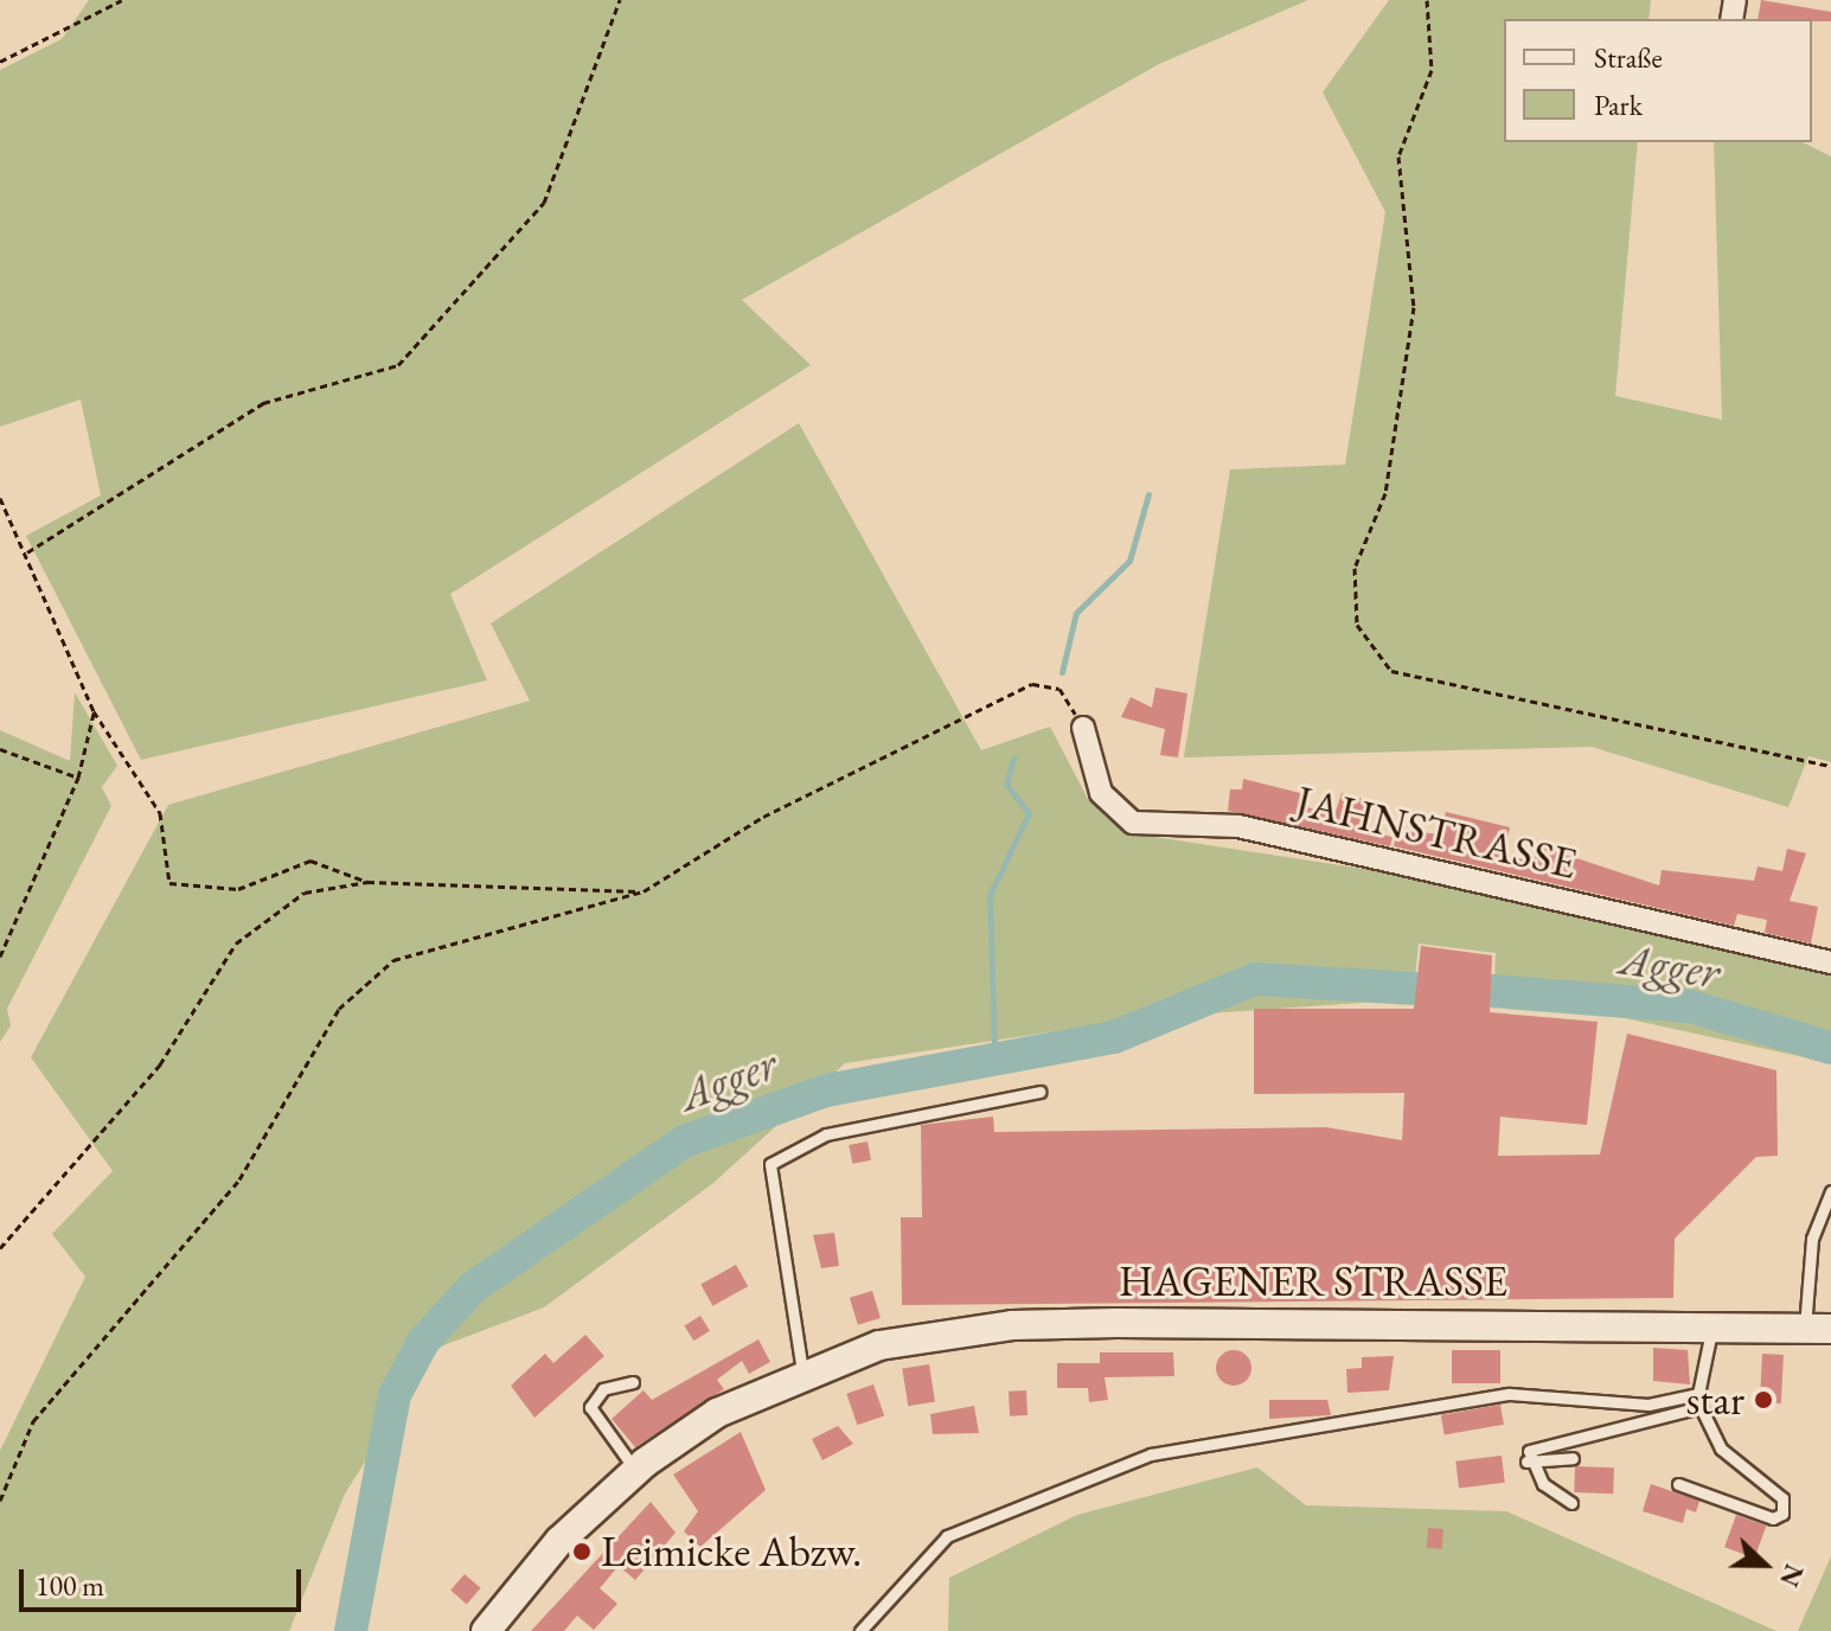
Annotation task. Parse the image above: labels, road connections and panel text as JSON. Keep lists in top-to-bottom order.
{
  "streets": {
    "main road": ["HAGENER STRASSE"],
    "street": ["JAHNSTRASSE"]
  },
  "water": ["Agger"],
  "places": ["star", "Leimicke Abzw."],
  "legend": ["Straße", "Park"],
  "scale_bar": "100 m",
  "north": "right"
}
